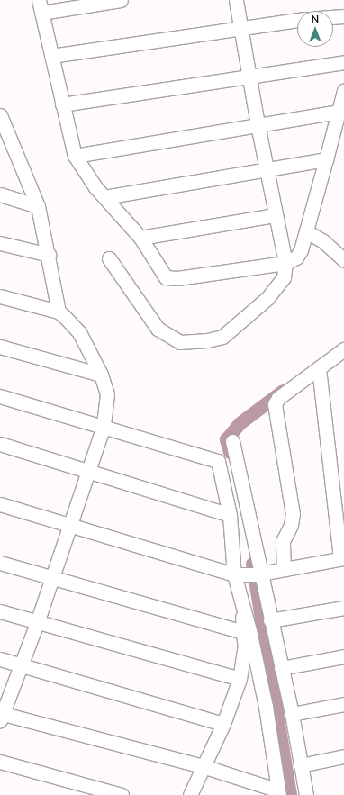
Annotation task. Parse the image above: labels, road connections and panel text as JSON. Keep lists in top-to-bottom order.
{
  "north": "top"
}
